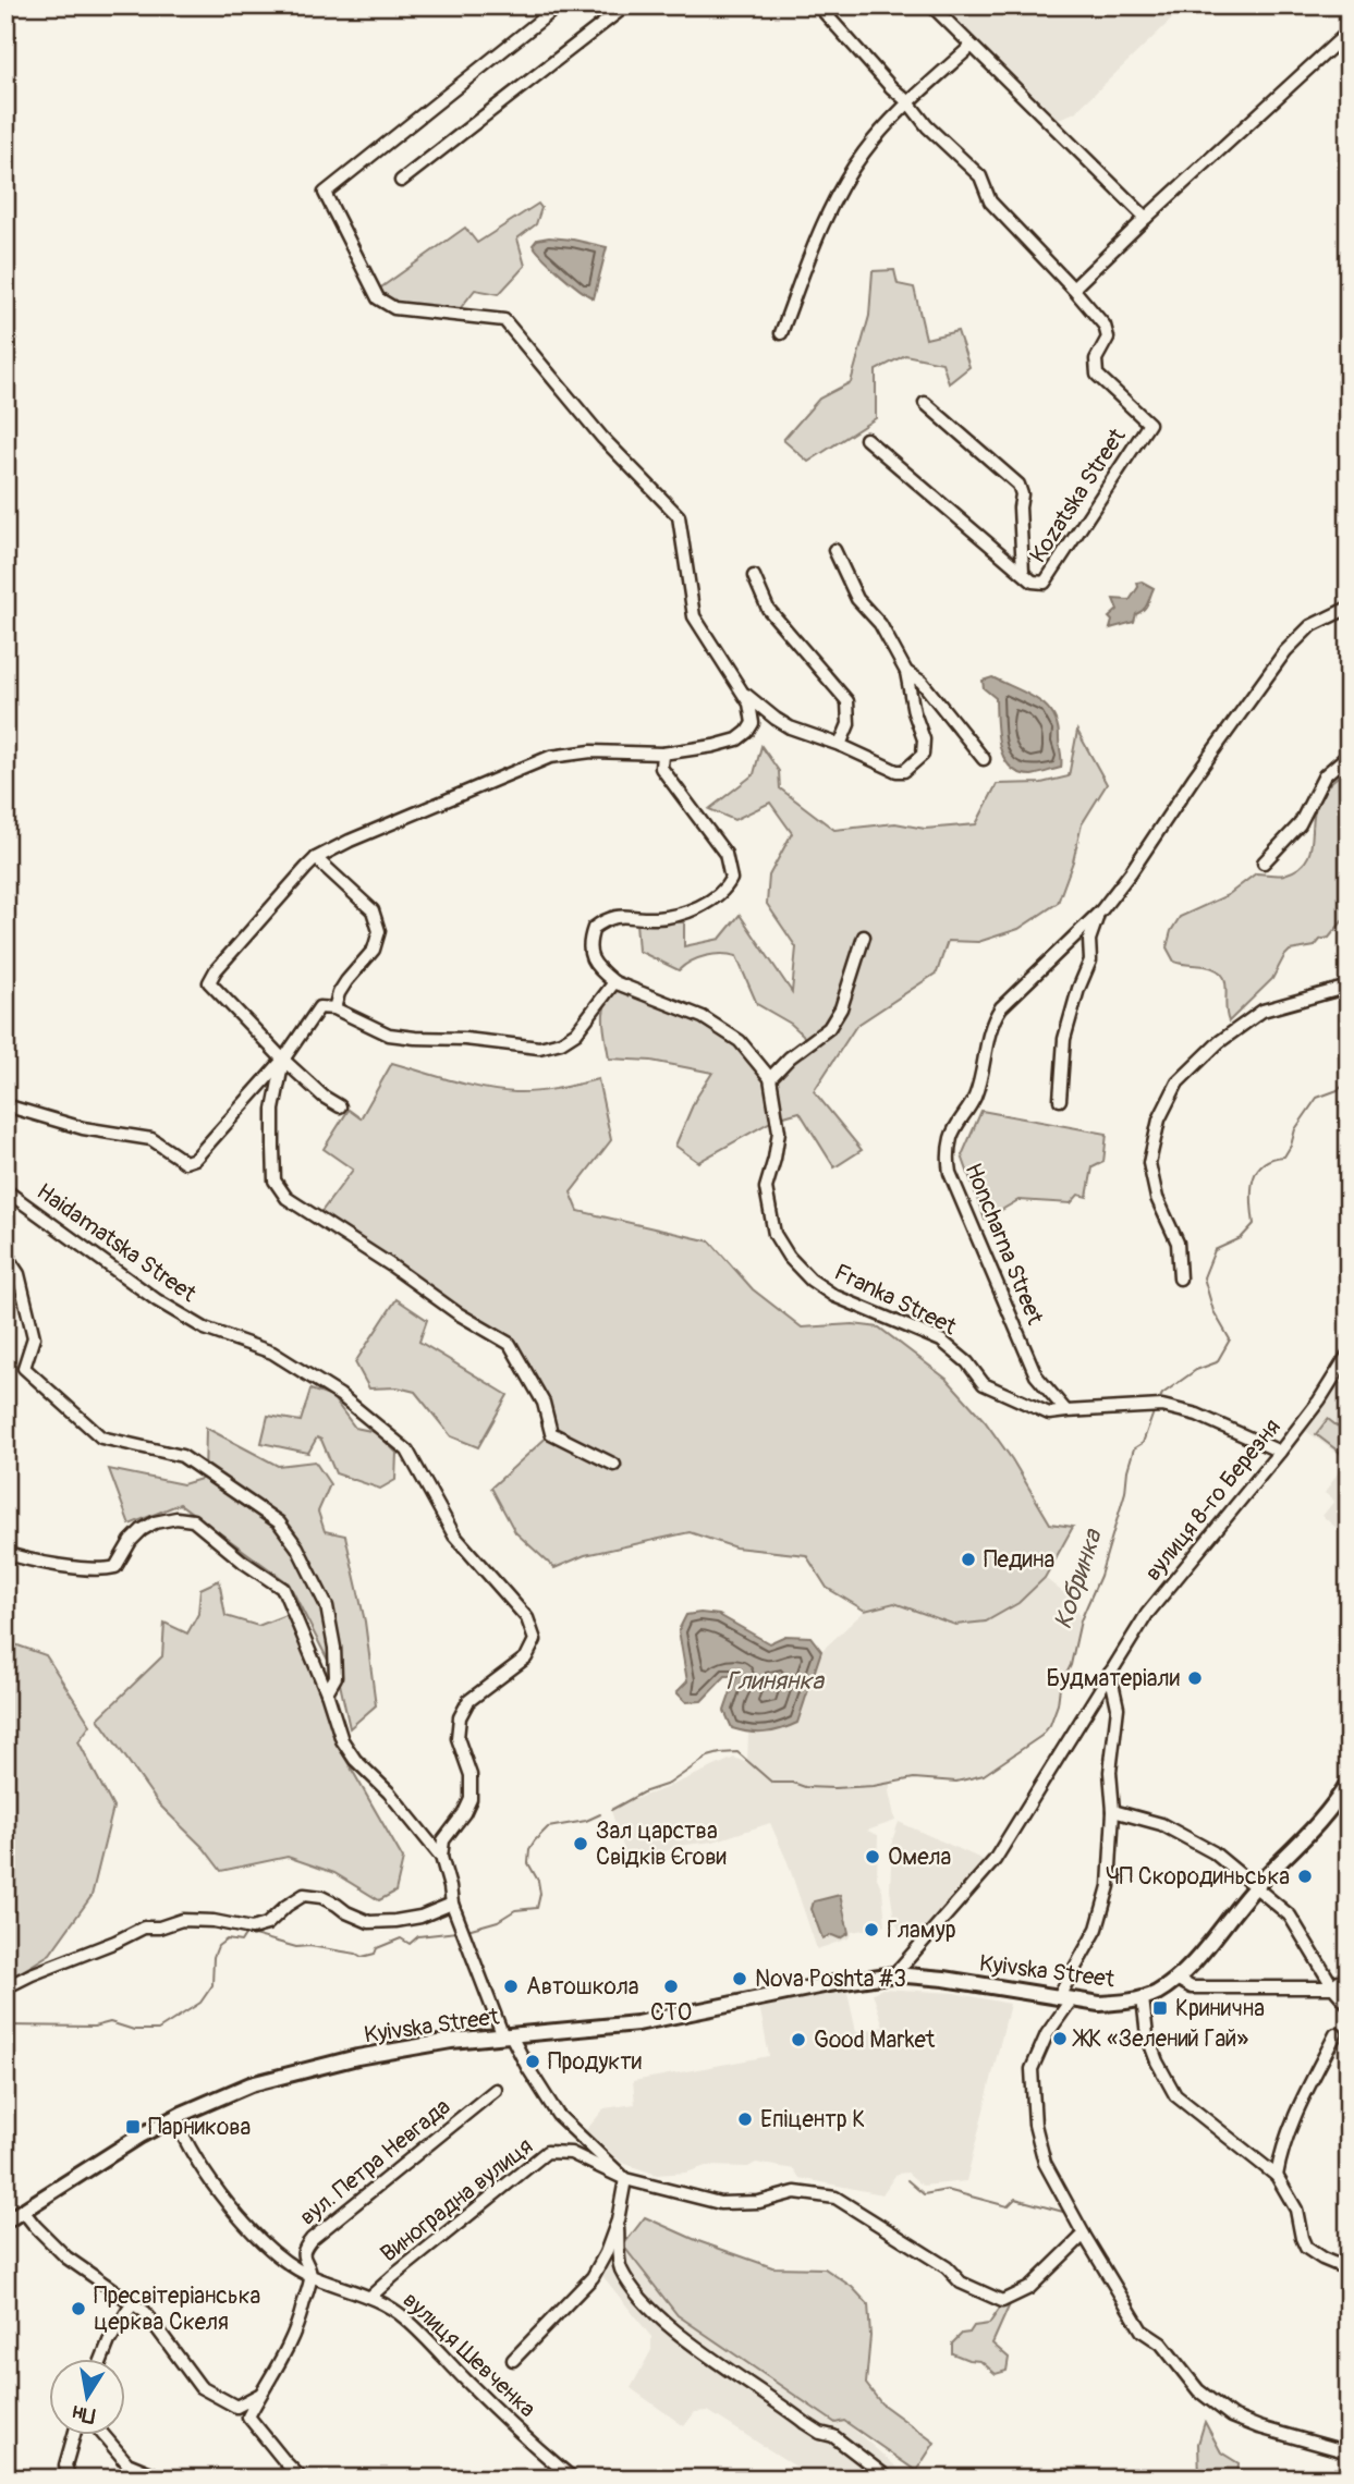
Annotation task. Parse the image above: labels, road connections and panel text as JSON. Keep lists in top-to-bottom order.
{
  "streets": {
    "main road": ["Kyivska Street"],
    "street": [
      "Kozatska Street",
      "Haidamatska Street",
      "Honcharna Street",
      "Franka Street",
      "вулиця 8-го Березня",
      "вул. Петра Невгада",
      "Виноградна вулиця",
      "вулиця Шевченка"
    ]
  },
  "crossings": [
    ["Honcharna Street", "Franka Street"],
    ["вулиця 8-го Березня", "Kyivska Street"],
    ["Kyivska Street", "вулиця Шевченка"],
    ["вул. Петра Невгада", "вулиця Шевченка"],
    ["Виноградна вулиця", "вулиця Шевченка"]
  ],
  "water": ["Кобринка", "Глинянка"],
  "places": {
    "other": [
      "Педина",
      "Будматеріали",
      "Зал царства Свідків Єгови",
      "Омела",
      "ЧП Скородиньська",
      "Гламур",
      "Nova Poshta #3",
      "Автошкола",
      "СТО",
      "ЖК «Зелений Гай»",
      "Good Market",
      "Продукти",
      "Епіцентр К",
      "Пресвітеріанська церква Скеля"
    ],
    "transit": ["Кринична", "Парникова"]
  },
  "north": "bottom"
}
